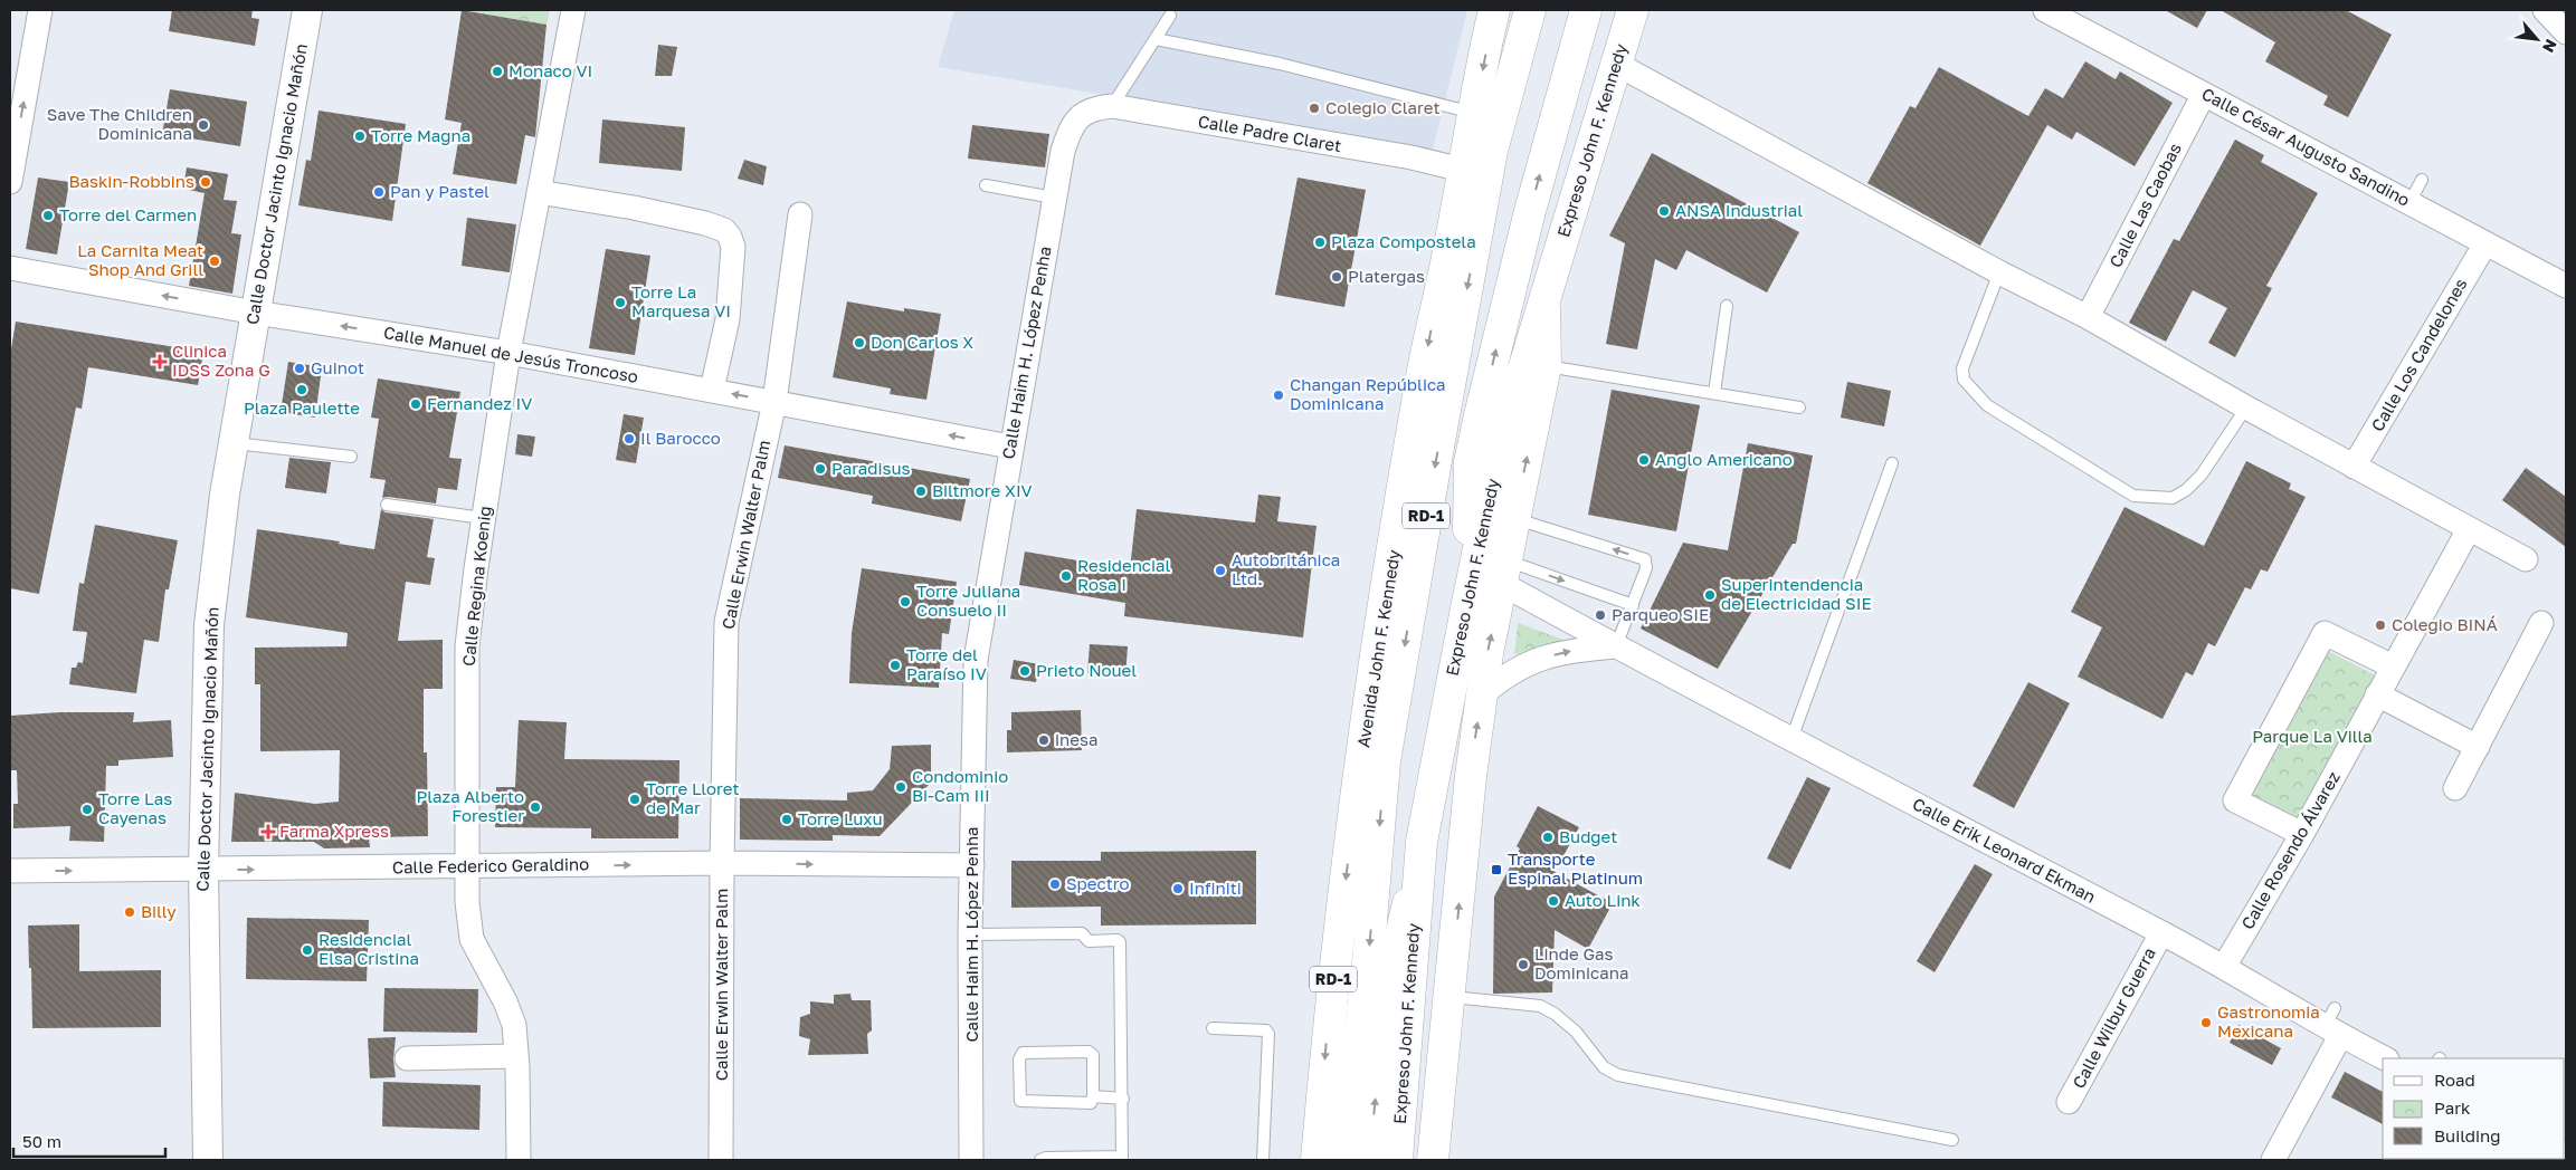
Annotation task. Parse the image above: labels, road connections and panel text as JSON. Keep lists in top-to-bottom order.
{
  "streets": {
    "main road": ["Expreso John F. Kennedy", "RD-1", "Avenida John F. Kennedy"],
    "street": [
      "Calle Padre Claret",
      "Calle César Augusto Sandino",
      "Calle Doctor Jacinto Ignacio Mañón",
      "Calle Las Caobas",
      "Calle Haim H. López Penha",
      "Calle Manuel de Jesús Troncoso",
      "Calle Los Candelones",
      "Calle Erwin Walter Palm",
      "Calle Regina Koenig",
      "Calle Erik Leonard Ekman",
      "Calle Rosendo Álvarez",
      "Calle Federico Geraldino",
      "Calle Wilbur Guerra"
    ]
  },
  "crossings": [
    ["Calle Padre Claret", "Calle Haim H. López Penha"],
    ["Calle Padre Claret", "Avenida John F. Kennedy"],
    ["Calle César Augusto Sandino", "Calle Las Caobas"],
    ["Calle César Augusto Sandino", "Calle Los Candelones"],
    ["Calle Doctor Jacinto Ignacio Mañón", "Calle Manuel de Jesús Troncoso"],
    ["Calle Doctor Jacinto Ignacio Mañón", "Calle Federico Geraldino"],
    ["Calle Haim H. López Penha", "Calle Manuel de Jesús Troncoso"],
    ["Calle Haim H. López Penha", "Calle Federico Geraldino"],
    ["Calle Manuel de Jesús Troncoso", "Calle Erwin Walter Palm"],
    ["Calle Manuel de Jesús Troncoso", "Calle Regina Koenig"],
    ["Calle Erwin Walter Palm", "Calle Federico Geraldino"],
    ["Calle Regina Koenig", "Calle Federico Geraldino"],
    ["Calle Erik Leonard Ekman", "Calle Rosendo Álvarez"],
    ["Calle Erik Leonard Ekman", "Calle Wilbur Guerra"]
  ],
  "one_way": ["Calle Manuel de Jesús Troncoso", "Calle Federico Geraldino"],
  "parks": ["Parque La Villa"],
  "places": {
    "other": [
      "Monaco VI",
      "Colegio Claret",
      "Save The Children Dominicana",
      "Torre Magna",
      "Baskin-Robbins",
      "Pan y Pastel",
      "ANSA Industrial",
      "Torre del Carmen",
      "Plaza Compostela",
      "La Carnita Meat Shop And Grill",
      "Platergas",
      "Torre La Marquesa VI",
      "Don Carlos X",
      "Guinot",
      "Plaza Paulette",
      "Changan República Dominicana",
      "Fernandez IV",
      "Il Barocco",
      "Anglo Americano",
      "Paradisus",
      "Biltmore XIV",
      "Autobritánica Ltd.",
      "Residencial Rosa I",
      "Superintendencia de Electricidad SIE",
      "Torre Juliana Consuelo II",
      "Parqueo SIE",
      "Colegio BINÁ",
      "Torre del Paraíso IV",
      "Prieto Nouel",
      "inesa",
      "Condominio Bi-Cam III",
      "Torre Lloret de Mar",
      "Plaza Alberto Forestier",
      "Torre Las Cayenas",
      "Torre Luxu",
      "Budget",
      "Spectro",
      "Infiniti",
      "Auto Link",
      "Billy",
      "Residencial Elsa Cristina",
      "Linde Gas Dominicana",
      "Gastronomia Mexicana"
    ],
    "health": ["Clinica IDSS Zona G", "Farma Xpress"],
    "transit": ["Transporte Espinal Platinum"]
  },
  "legend": ["Road", "Park", "Building"],
  "scale_bar": "50 m",
  "north": "bottom right"
}
